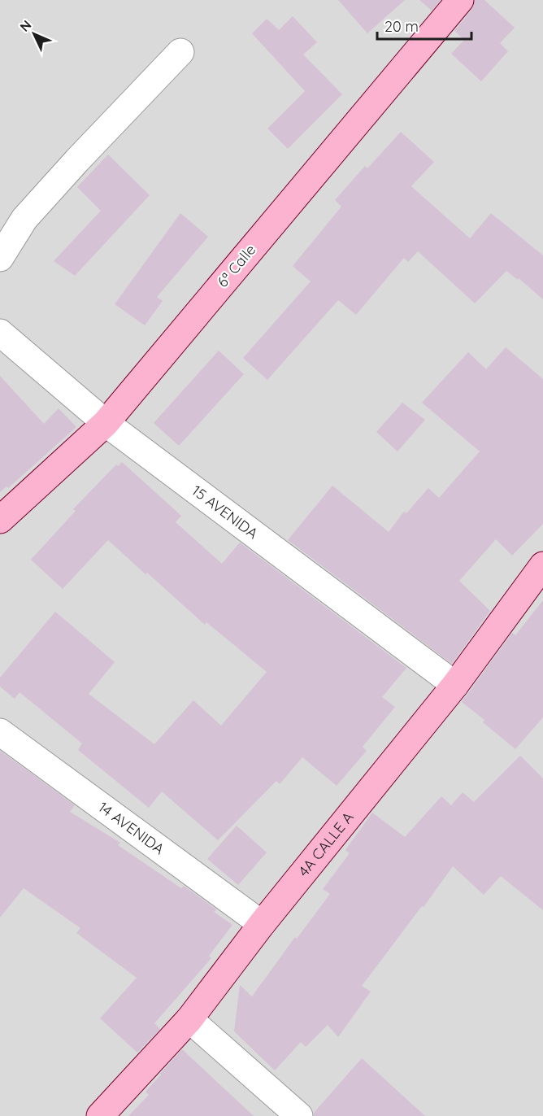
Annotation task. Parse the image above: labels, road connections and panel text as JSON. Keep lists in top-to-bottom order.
{
  "streets": {
    "main road": ["6ª Calle", "4A CALLE A"],
    "street": ["15 AVENIDA", "14 AVENIDA"]
  },
  "crossings": [
    ["6ª Calle", "15 AVENIDA"],
    ["15 AVENIDA", "4A CALLE A"],
    ["14 AVENIDA", "4A CALLE A"]
  ],
  "scale_bar": "20 m",
  "north": "top left"
}
